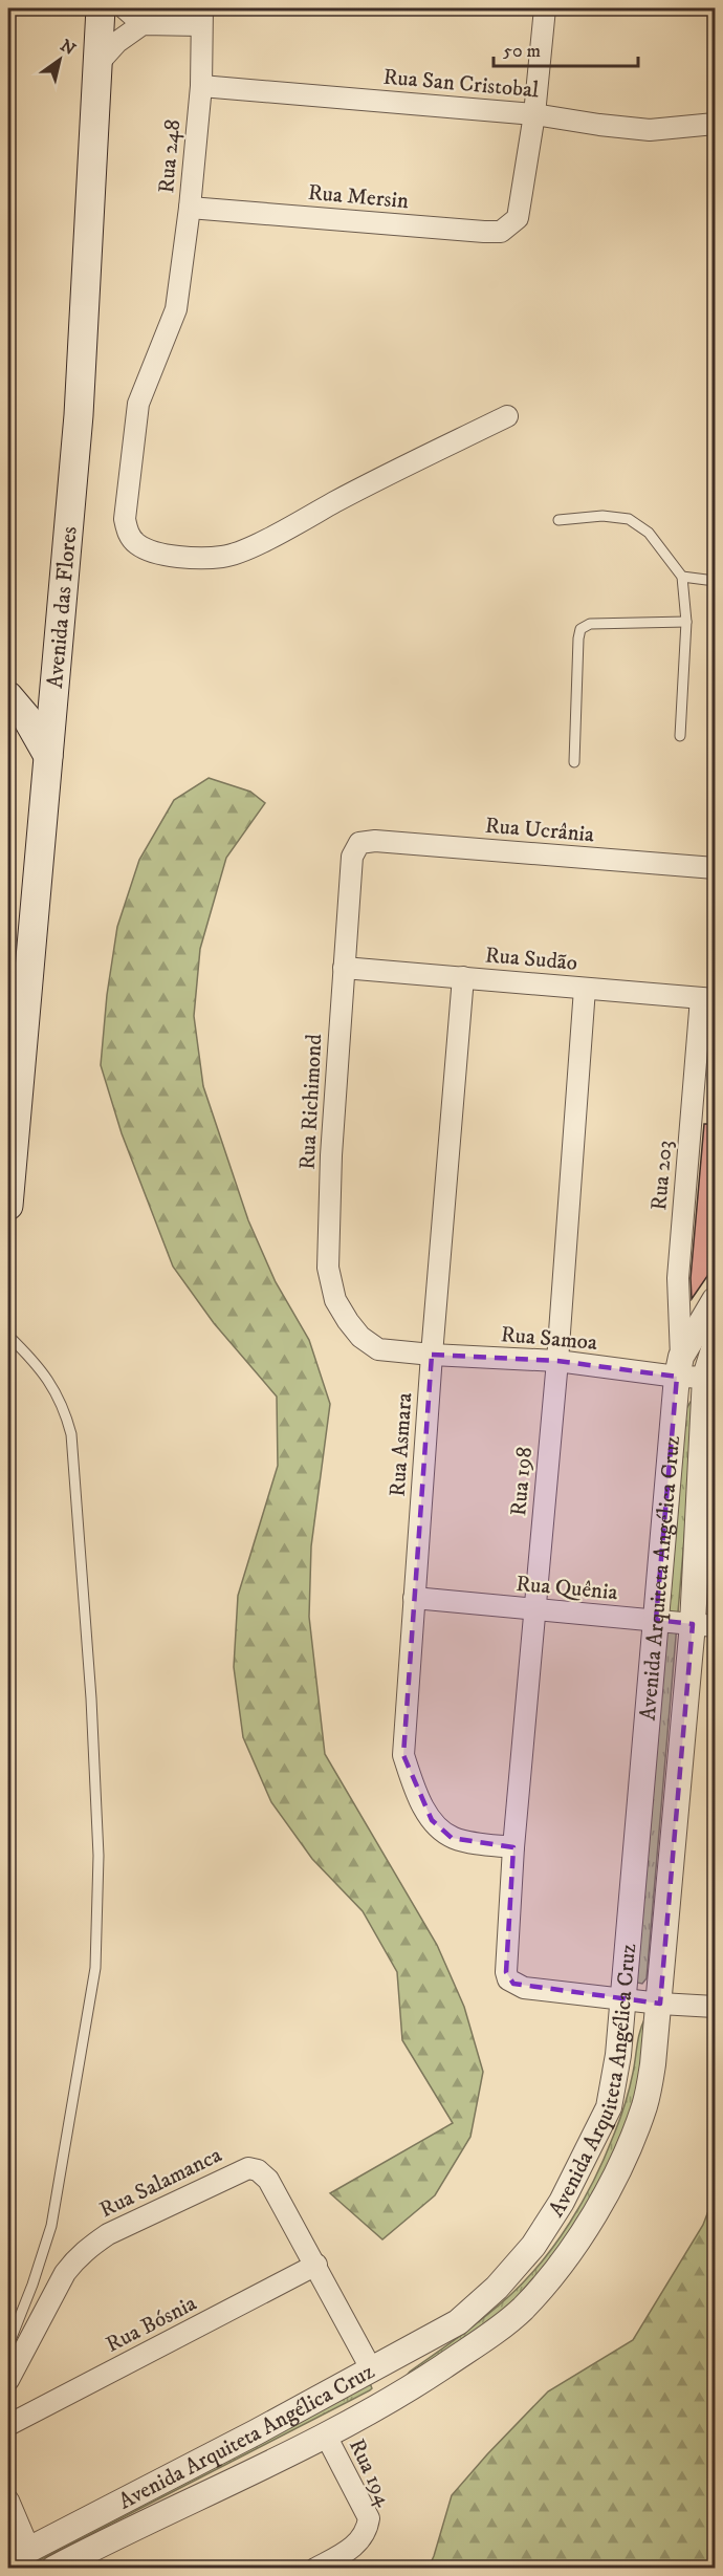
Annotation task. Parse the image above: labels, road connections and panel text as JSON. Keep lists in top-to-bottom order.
{
  "streets": {
    "main road": ["Avenida das Flores"],
    "street": [
      "Rua San Cristobal",
      "Rua 248",
      "Rua Mersin",
      "Rua Ucrânia",
      "Rua Sudão",
      "Rua Richimond",
      "Rua 203",
      "Rua Samoa",
      "Rua Asmara",
      "Rua 198",
      "Avenida Arquiteta Angélica Cruz",
      "Rua Quênia",
      "Rua Salamanca",
      "Rua Bósnia",
      "Rua 194"
    ]
  },
  "crossings": [
    ["Rua San Cristobal", "Rua 248"],
    ["Rua San Cristobal", "Rua Mersin"],
    ["Rua 248", "Rua Mersin"],
    ["Rua Ucrânia", "Rua Richimond"],
    ["Rua Sudão", "Rua Richimond"],
    ["Rua Sudão", "Rua 203"],
    ["Rua Sudão", "Rua Asmara"],
    ["Rua Sudão", "Rua 198"],
    ["Rua Richimond", "Rua Samoa"],
    ["Rua 203", "Rua Samoa"],
    ["Rua 203", "Avenida Arquiteta Angélica Cruz"],
    ["Rua Samoa", "Rua Asmara"],
    ["Rua Samoa", "Rua 198"],
    ["Rua Samoa", "Avenida Arquiteta Angélica Cruz"],
    ["Rua Asmara", "Rua 198"],
    ["Rua Asmara", "Rua Quênia"],
    ["Rua 198", "Avenida Arquiteta Angélica Cruz"],
    ["Rua 198", "Rua Quênia"],
    ["Avenida Arquiteta Angélica Cruz", "Rua Quênia"],
    ["Avenida Arquiteta Angélica Cruz", "Rua Salamanca"],
    ["Avenida Arquiteta Angélica Cruz", "Rua 194"],
    ["Rua Salamanca", "Rua Bósnia"]
  ],
  "scale_bar": "50 m",
  "north": "top right"
}
